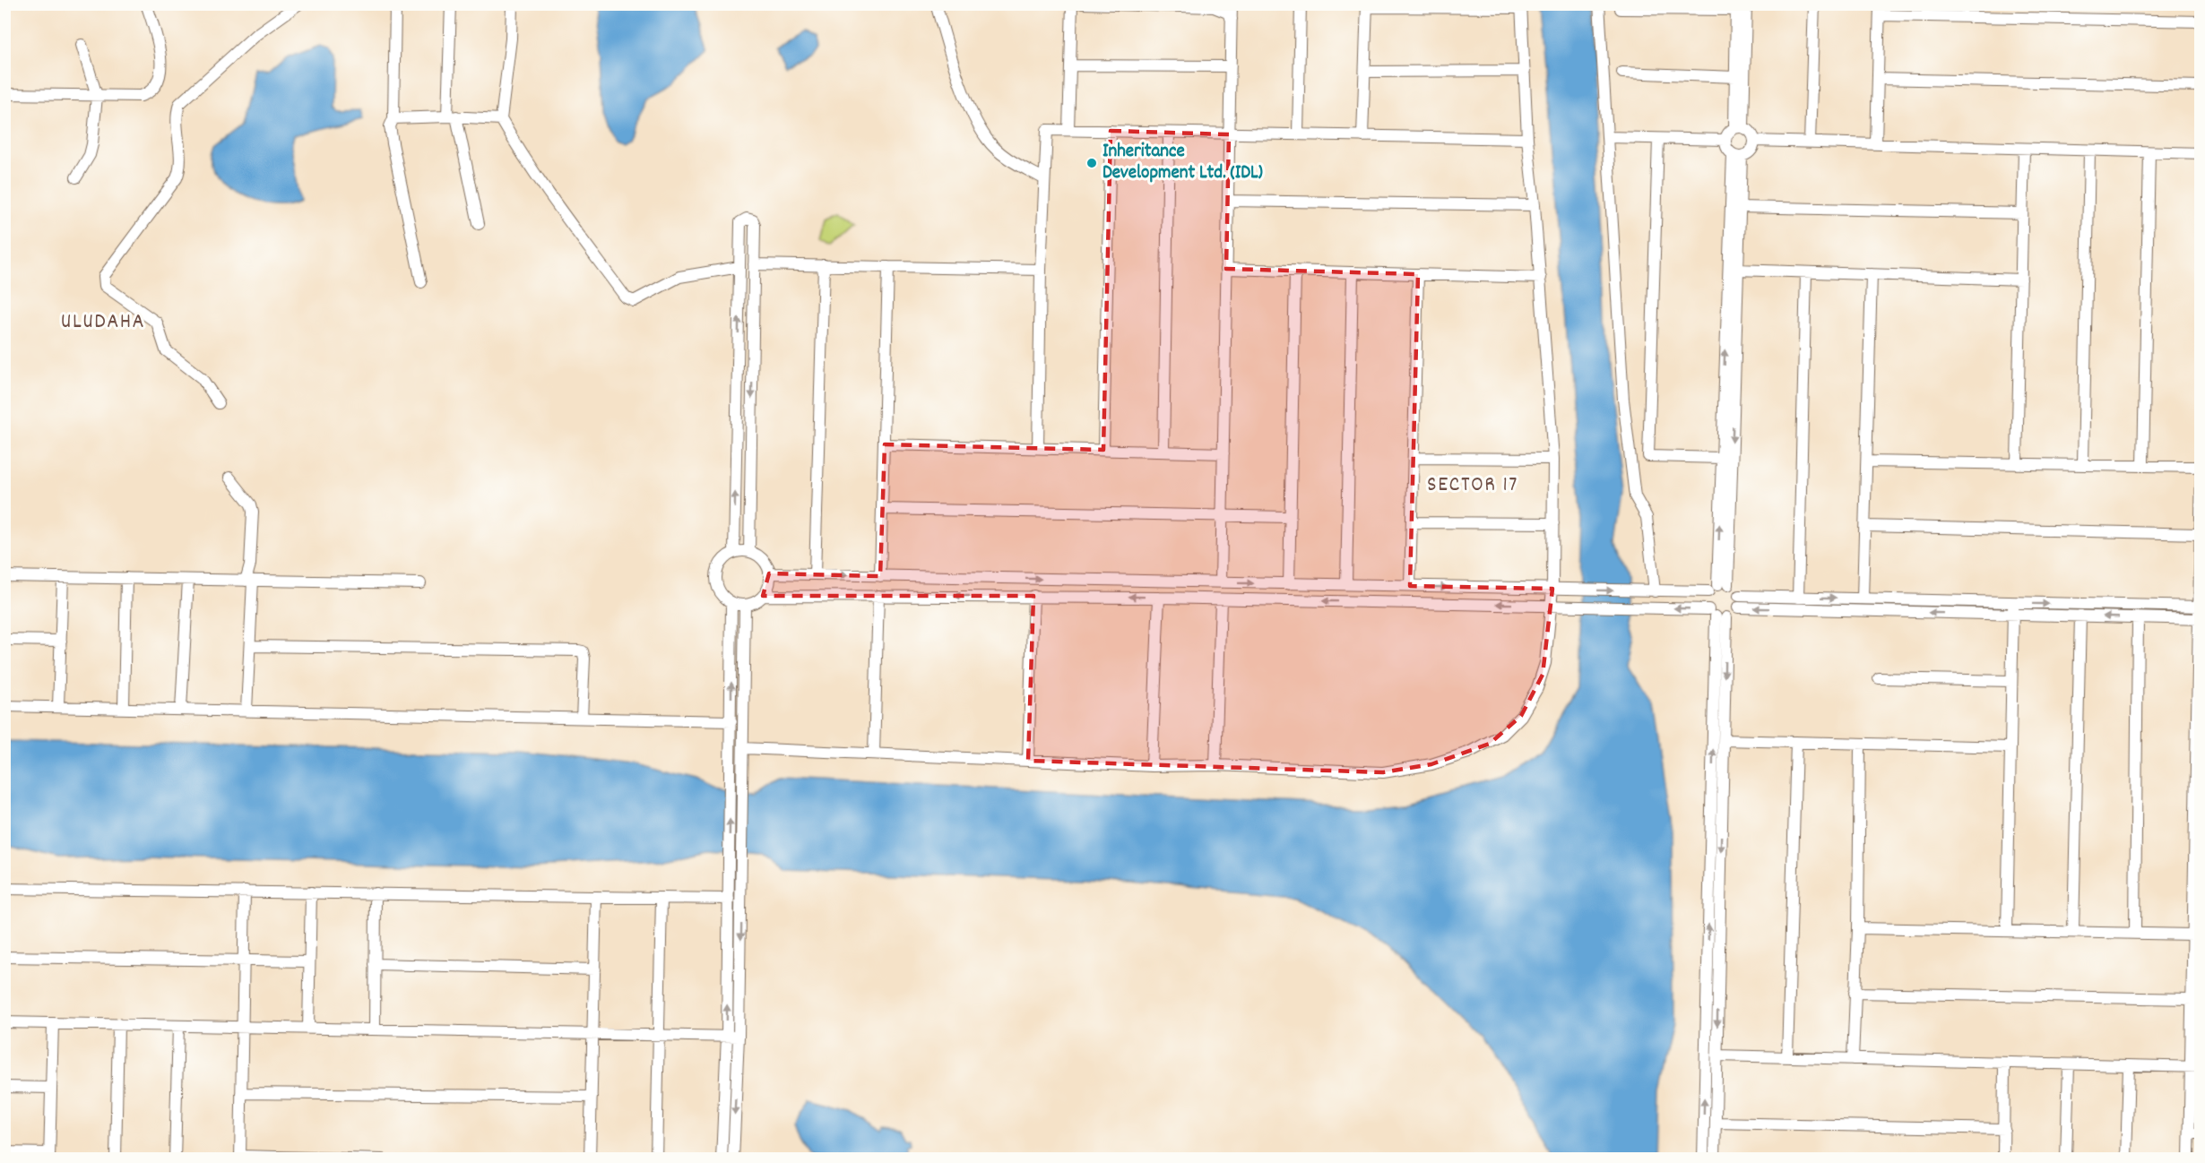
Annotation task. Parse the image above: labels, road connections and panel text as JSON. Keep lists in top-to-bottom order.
{
  "districts": ["ULUDAHA", "SECTOR 17"],
  "places": ["Inheritance Development Ltd. (IDL)"]
}
